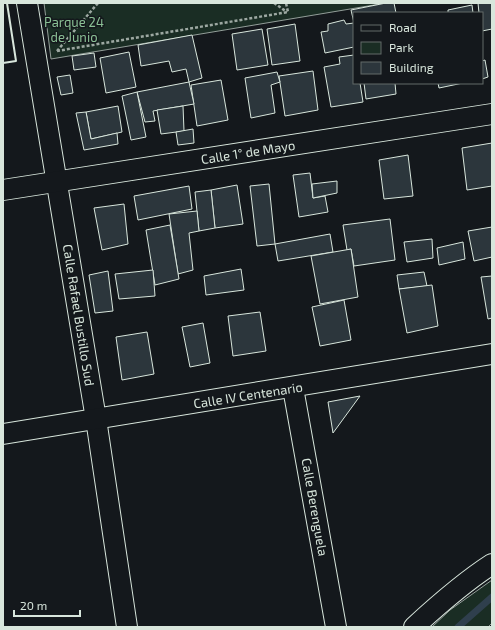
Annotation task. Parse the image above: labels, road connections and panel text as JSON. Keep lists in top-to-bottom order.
{
  "streets": {
    "street": [
      "Calle 1° de Mayo",
      "Calle Rafael Bustillo Sud",
      "Calle IV Centenario",
      "Calle Berenguela"
    ]
  },
  "crossings": [
    ["Calle 1° de Mayo", "Calle Rafael Bustillo Sud"],
    ["Calle Rafael Bustillo Sud", "Calle IV Centenario"],
    ["Calle IV Centenario", "Calle Berenguela"]
  ],
  "parks": ["Parque 24 de Junio"],
  "legend": ["Road", "Park", "Building"],
  "scale_bar": "20 m"
}
